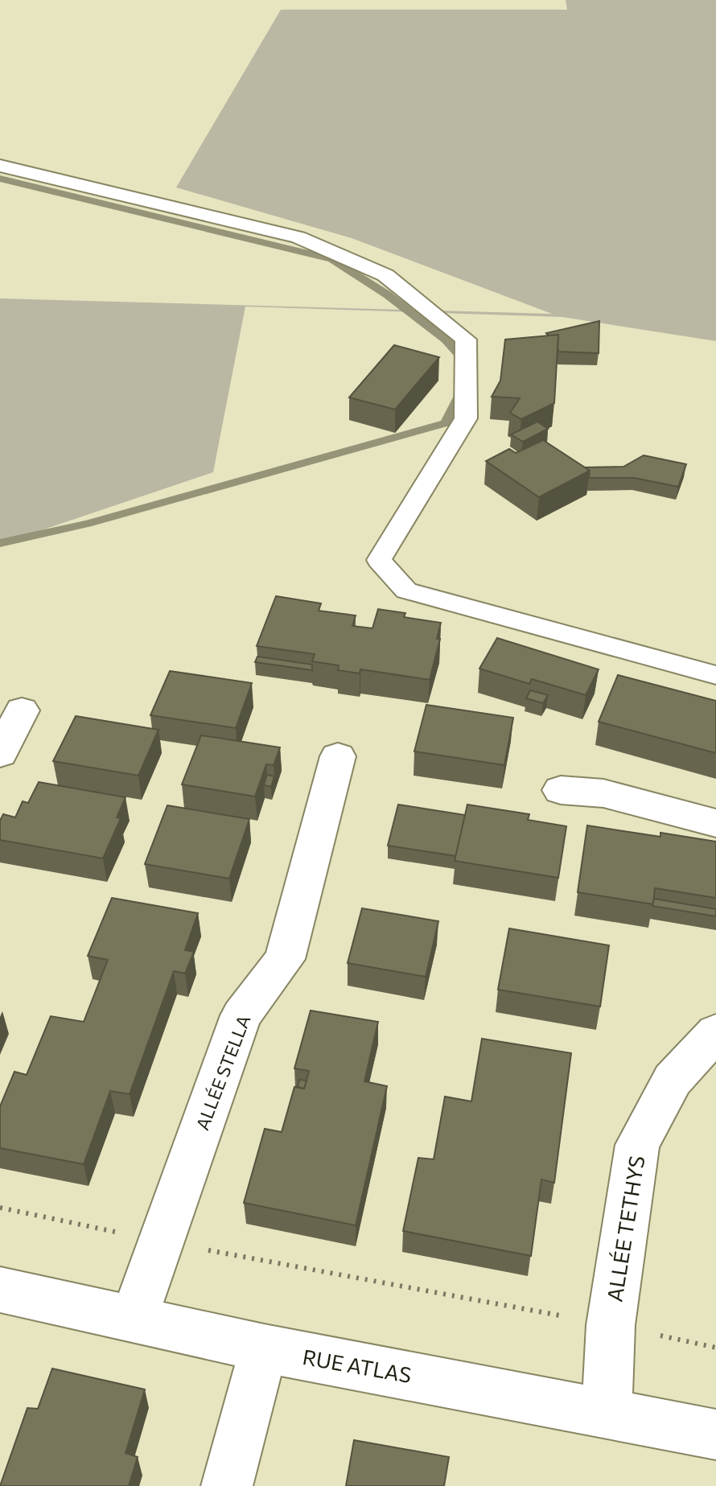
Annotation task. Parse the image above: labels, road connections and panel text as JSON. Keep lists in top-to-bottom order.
{
  "streets": {
    "street": ["ALLÉE STELLA", "ALLÉE TETHYS", "RUE ATLAS"]
  },
  "crossings": [
    ["ALLÉE STELLA", "RUE ATLAS"],
    ["ALLÉE TETHYS", "RUE ATLAS"]
  ]
}
